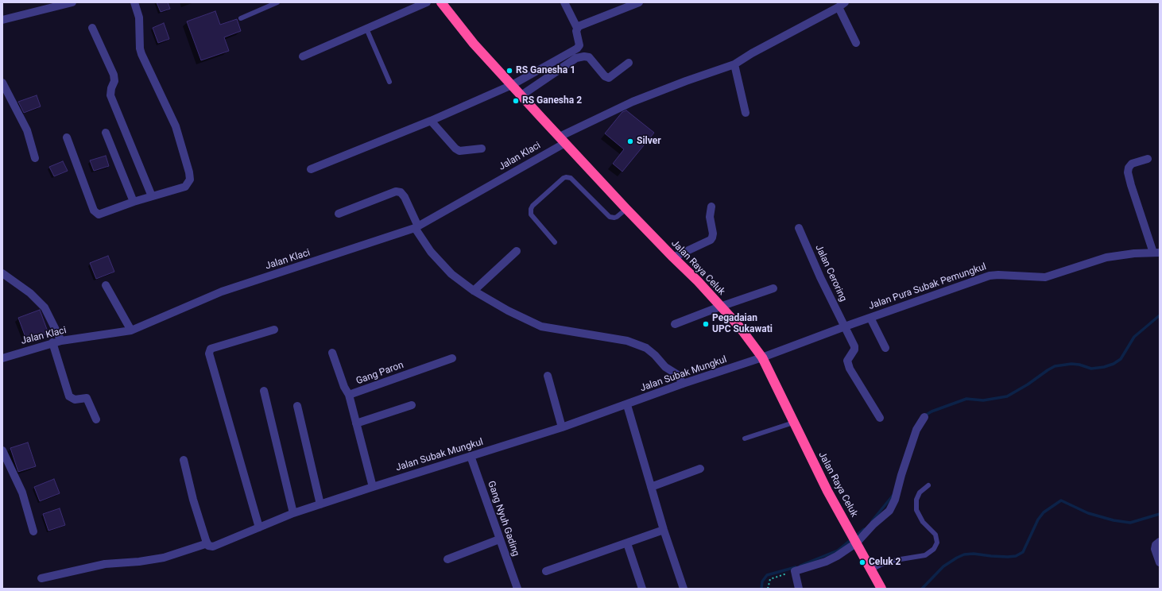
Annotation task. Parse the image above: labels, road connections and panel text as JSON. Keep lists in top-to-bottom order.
{
  "streets": {
    "highway": ["Jalan Raya Celuk"],
    "street": [
      "Jalan Klaci",
      "Jalan Ceroring",
      "Jalan Pura Subak Pemungkul",
      "Gang Paron",
      "Jalan Subak Mungkul",
      "Gang Nyuh Gading"
    ]
  },
  "crossings": [
    ["Jalan Klaci", "Jalan Raya Celuk"],
    ["Jalan Raya Celuk", "Jalan Pura Subak Pemungkul"],
    ["Jalan Raya Celuk", "Jalan Subak Mungkul"],
    ["Jalan Ceroring", "Jalan Pura Subak Pemungkul"],
    ["Jalan Pura Subak Pemungkul", "Jalan Subak Mungkul"],
    ["Gang Paron", "Jalan Subak Mungkul"],
    ["Jalan Subak Mungkul", "Gang Nyuh Gading"]
  ],
  "places": [
    "RS Ganesha 1",
    "RS Ganesha 2",
    "Silver",
    "Pegadaian UPC Sukawati",
    "Celuk 2"
  ]
}
